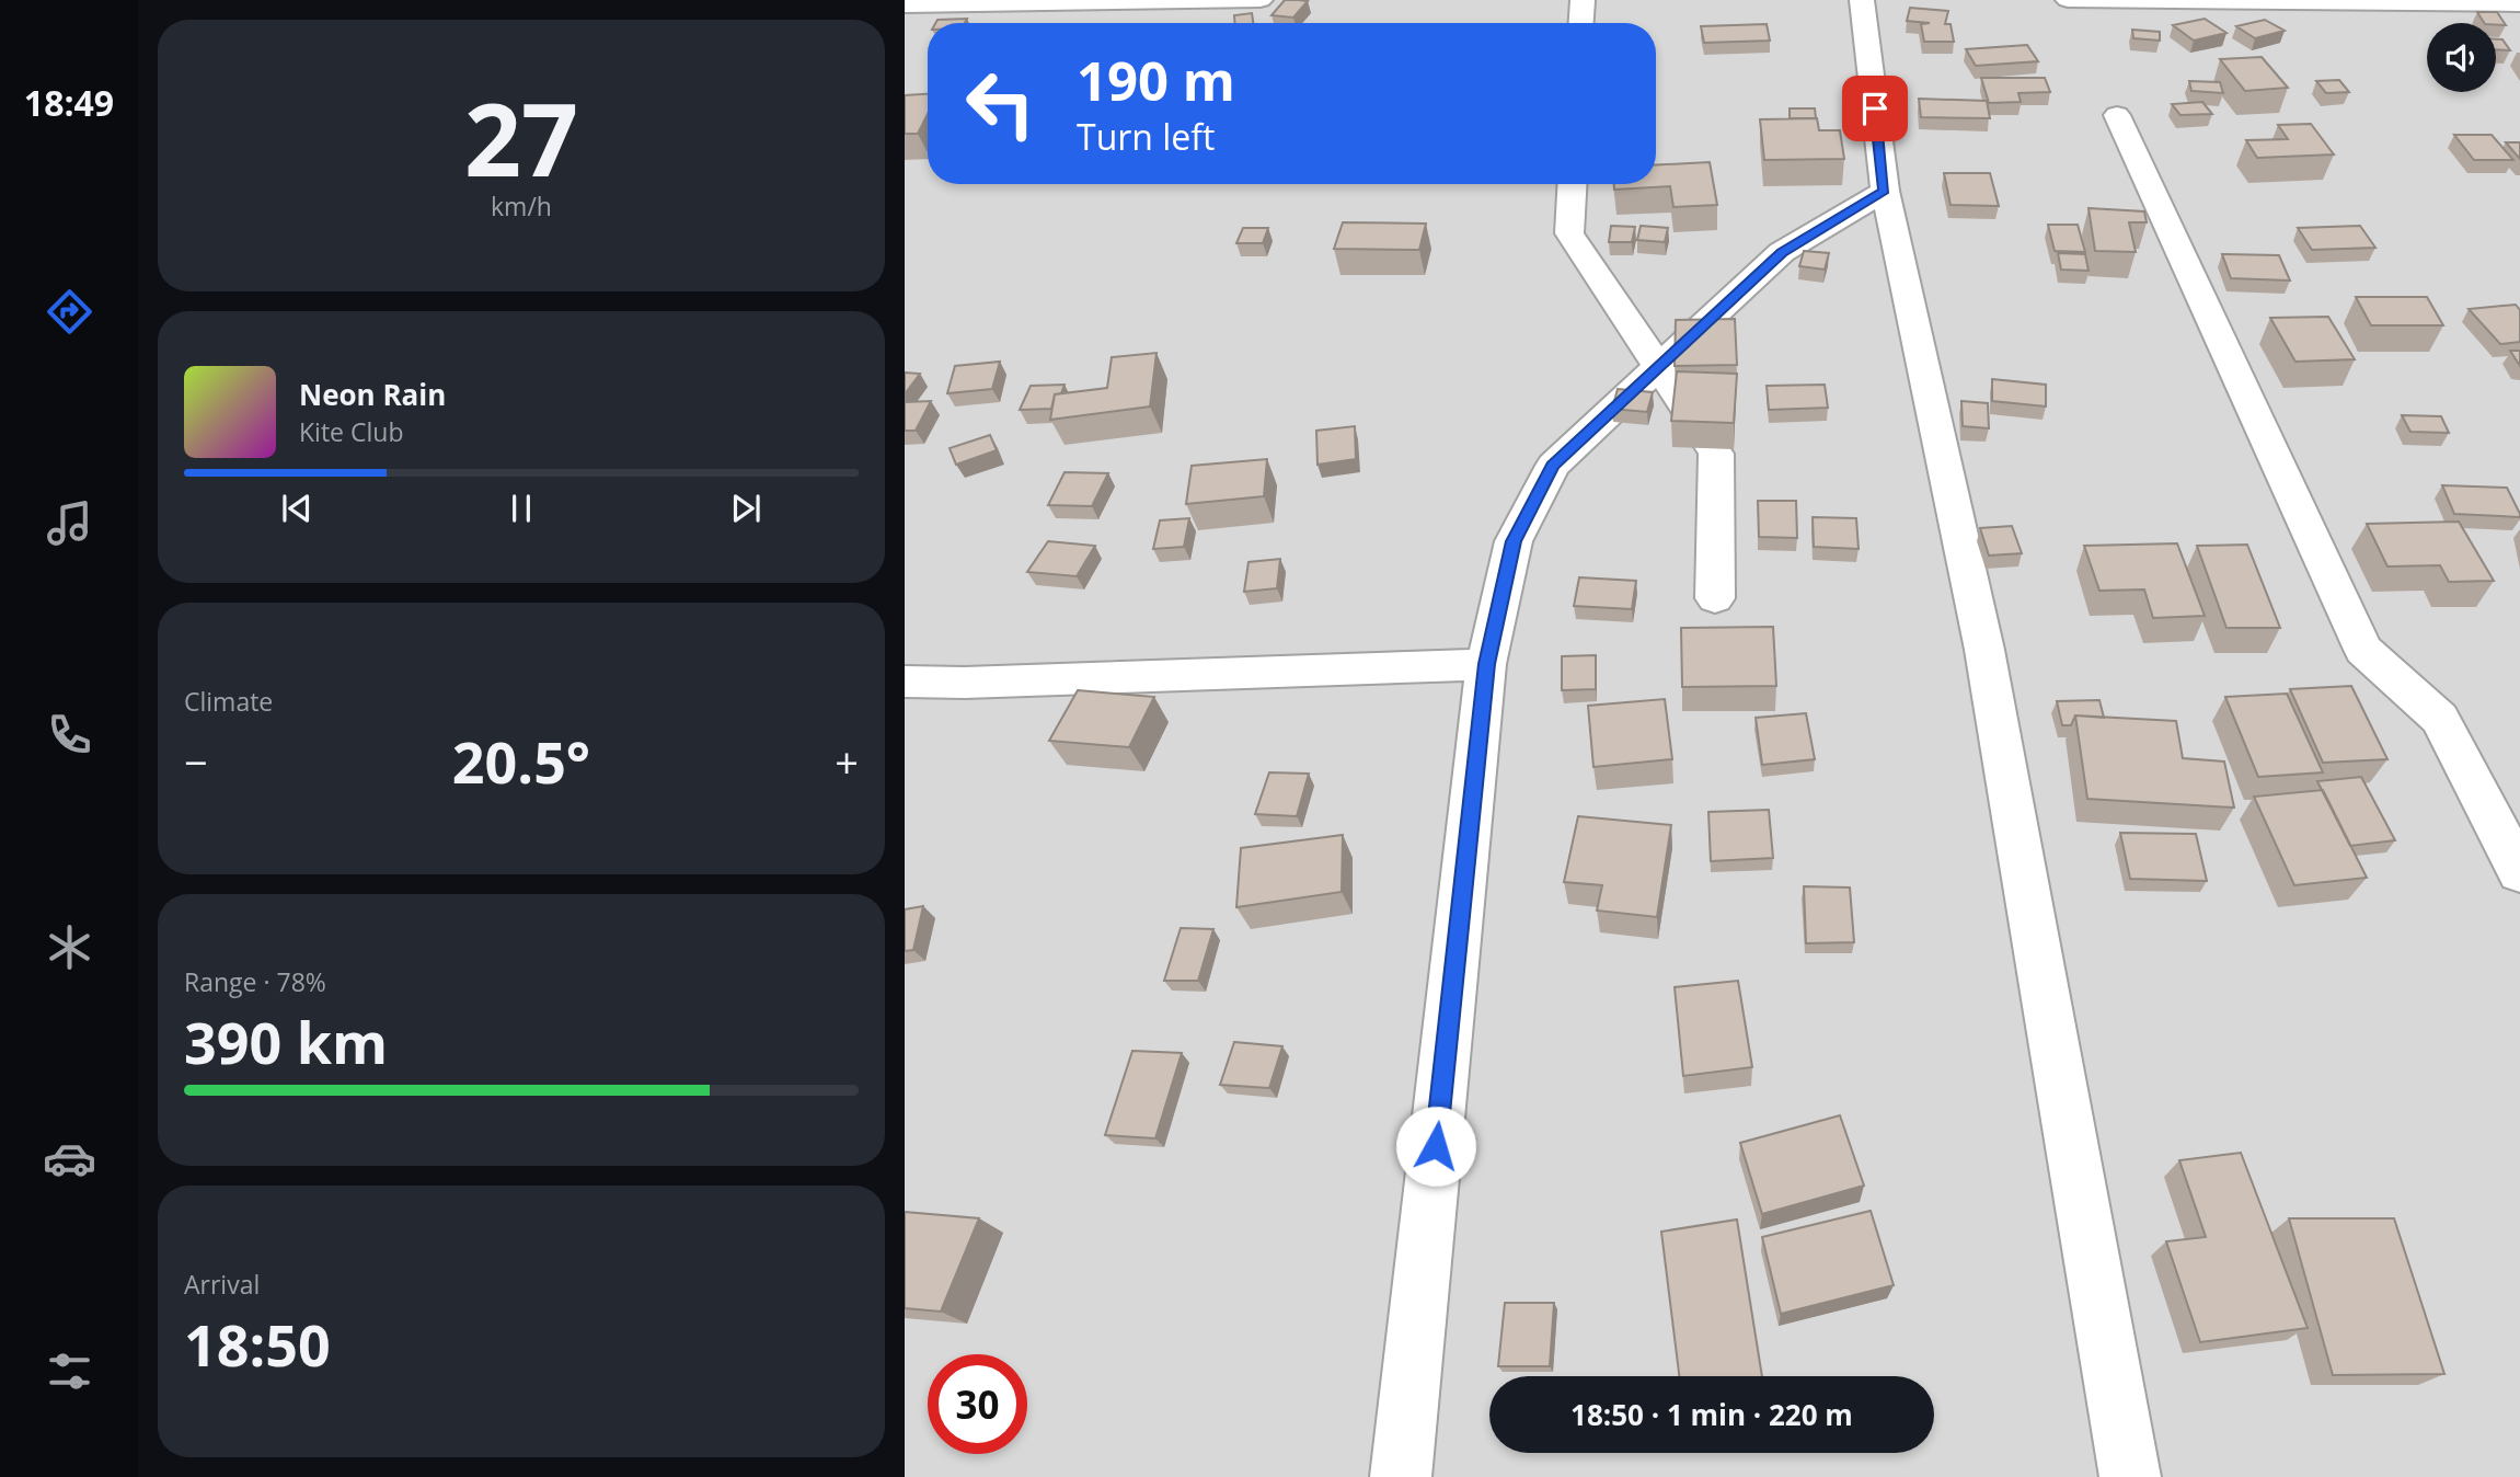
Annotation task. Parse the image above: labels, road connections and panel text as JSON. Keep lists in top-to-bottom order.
{
  "page": {
    "tabs": "18:49",
    "tile": [
      ["27", "km/h"],
      "Climate",
      ["Range · 78%", "390 km"],
      ["Arrival", "18:50"]
    ],
    "turn": ["190 m", "Turn left"],
    "song": ["Neon Rain", "Kite Club"],
    "heat": ["−", "20.5°", "+"],
    "limit": "30",
    "trip": "18:50 · 1 min · 220 m"
  }
}
